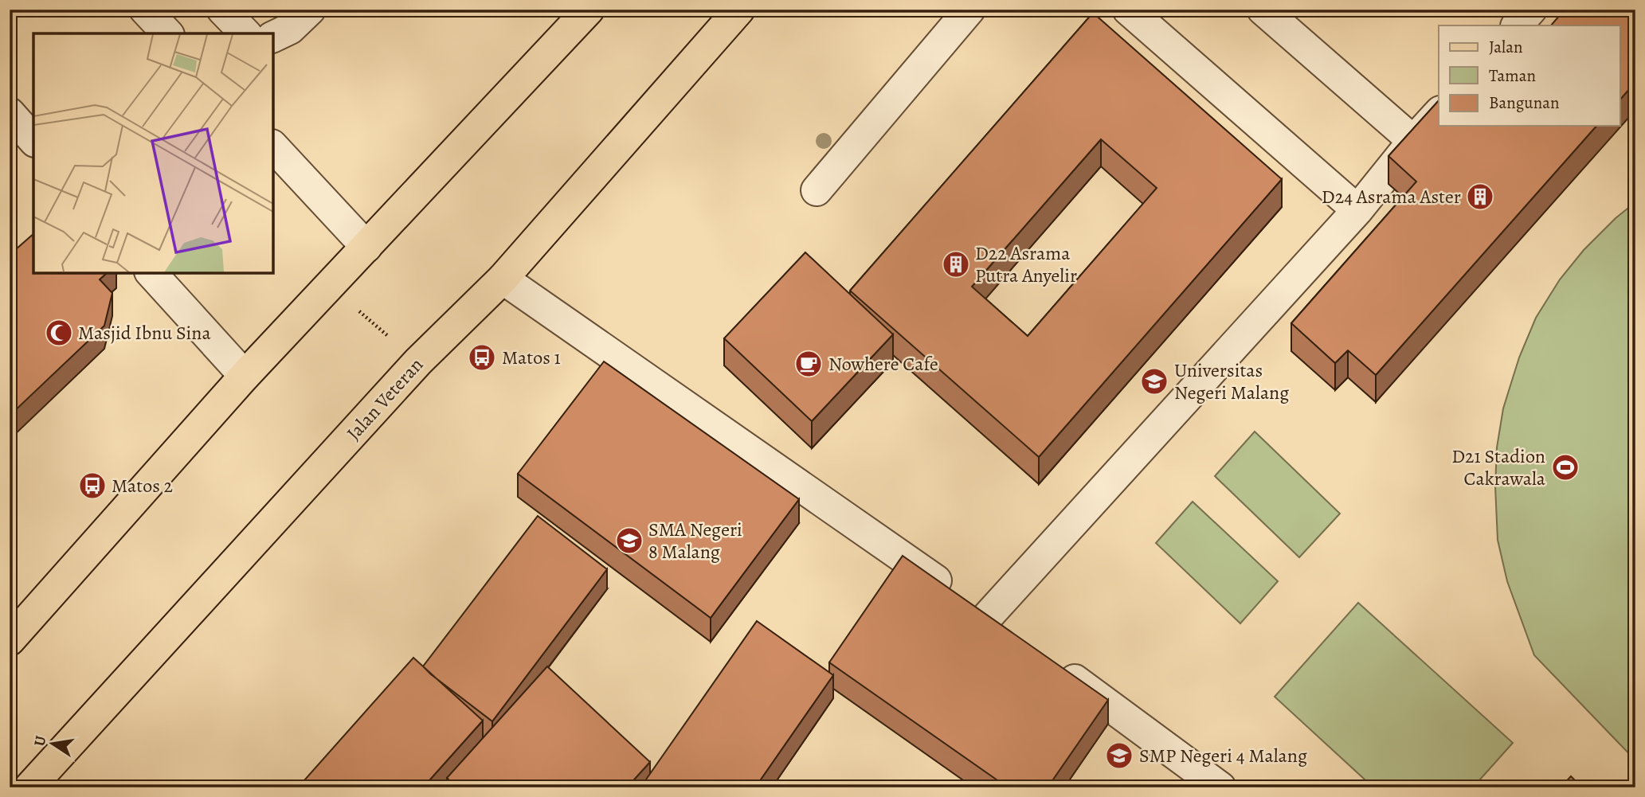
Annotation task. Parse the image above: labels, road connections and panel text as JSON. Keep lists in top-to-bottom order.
{
  "streets": {
    "main road": ["Jalan Veteran"]
  },
  "places": {
    "building": ["D24 Asrama Aster", "D22 Asrama Putra Anyelir"],
    "mosque": ["Masjid Ibnu Sina"],
    "bus stop": ["Matos 1", "Matos 2"],
    "cafe": ["Nowhere Cafe"],
    "school or university": ["Universitas Negeri Malang", "SMA Negeri 8 Malang", "SMP Negeri 4 Malang"],
    "sports": ["D21 Stadion Cakrawala"]
  },
  "legend": ["Jalan", "Taman", "Bangunan"],
  "north": "left"
}
